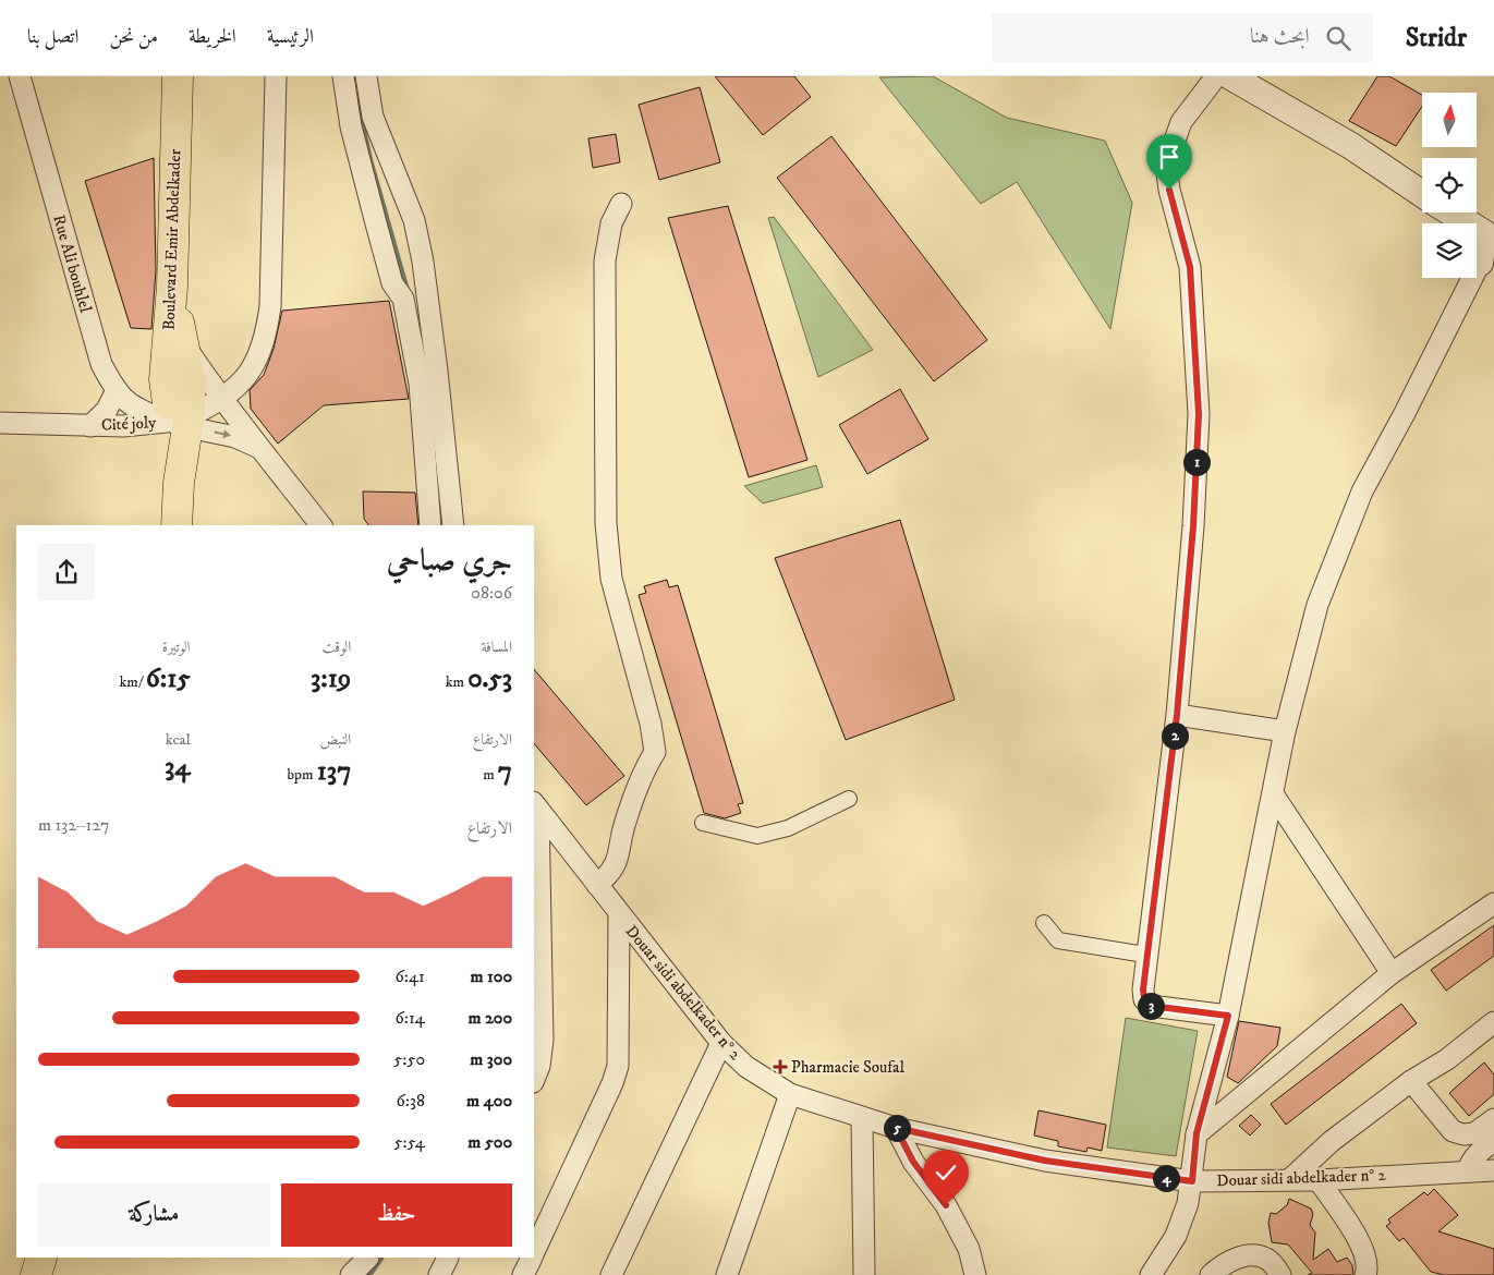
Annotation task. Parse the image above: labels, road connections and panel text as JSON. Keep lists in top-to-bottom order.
{
  "streets": {
    "main road": ["Boulevard Emir Abdelkader"],
    "street": ["Rue Ali bouhlel", "Cité joly", "Douar sidi abdelkader n° 2"]
  },
  "crossings": [
    ["Boulevard Emir Abdelkader", "Cité joly"],
    ["Rue Ali bouhlel", "Cité joly"]
  ],
  "places": {
    "health": ["Pharmacie Soufal"]
  },
  "north": "top",
  "page": {
    "header": "Stridr",
    "search": "ابحث هنا",
    "nav": [
      "الرئيسية",
      "الخريطة",
      "من نحن",
      "اتصل بنا"
    ],
    "pins": [
      "1",
      "2",
      "3",
      "5",
      "4"
    ],
    "heading": ["جري صباحي", "08:06"],
    "stats": [
      ["المسافة", "0.53 km"],
      ["الوقت", "3:19"],
      ["الوتيرة", "6:15 /km"],
      ["الارتفاع", "7 m"],
      ["النبض", "137 bpm"],
      ["kcal", "34"]
    ],
    "chart": ["الارتفاع", "127–132 m"],
    "list": [
      {
        "name": "100 m",
        "note": "6:41"
      },
      {
        "name": "200 m",
        "note": "6:14"
      },
      {
        "name": "300 m",
        "note": "5:50"
      },
      {
        "name": "400 m",
        "note": "6:38"
      },
      {
        "name": "500 m",
        "note": "5:54"
      }
    ],
    "buttons": ["حفظ", "مشاركة"]
  }
}
